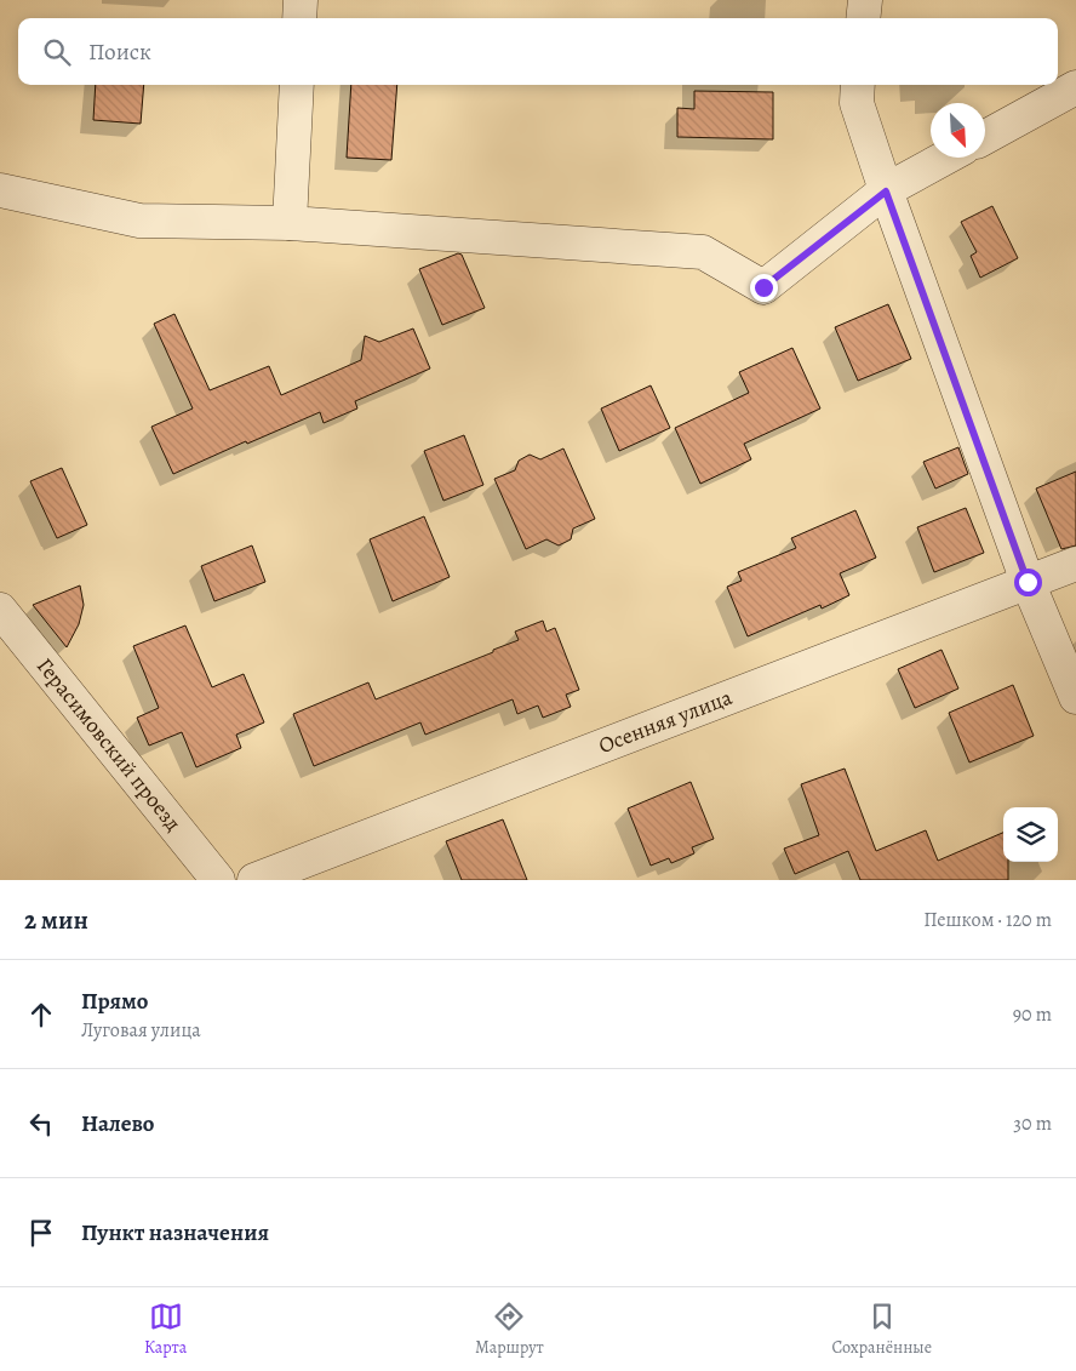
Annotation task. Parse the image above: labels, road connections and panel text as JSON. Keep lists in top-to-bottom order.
{
  "streets": {
    "street": ["Осенняя улица", "Герасимовский проезд"]
  },
  "north": "bottom right",
  "page": {
    "search": "Поиск",
    "heading": ["2 мин", "Пешком · 120 m"],
    "list": [
      ["Прямо", "Луговая улица", "90 m"],
      ["Налево", "30 m"],
      "Пункт назначения"
    ],
    "nav": ["Карта", "Маршрут", "Сохранённые"]
  }
}
